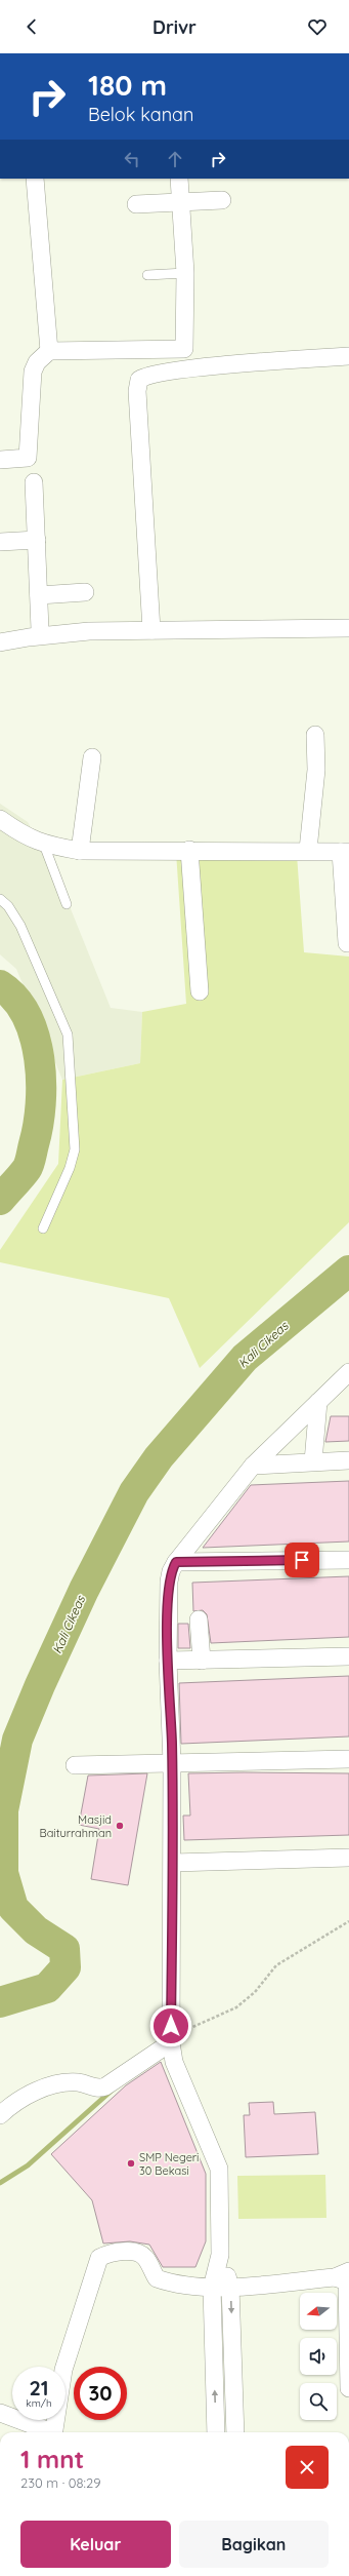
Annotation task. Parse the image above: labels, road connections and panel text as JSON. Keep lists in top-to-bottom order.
{
  "water": ["Kali Cikeas"],
  "places": ["Masjid Baiturrahman", "SMP Negeri 30 Bekasi"],
  "north": "left",
  "page": {
    "header": "Drivr",
    "turn": ["180 m", "Belok kanan"],
    "speed": "21 km/h",
    "limit": "30",
    "heading": ["1 mnt", "230 m · 08:29"],
    "buttons": ["Keluar", "Bagikan"]
  }
}
